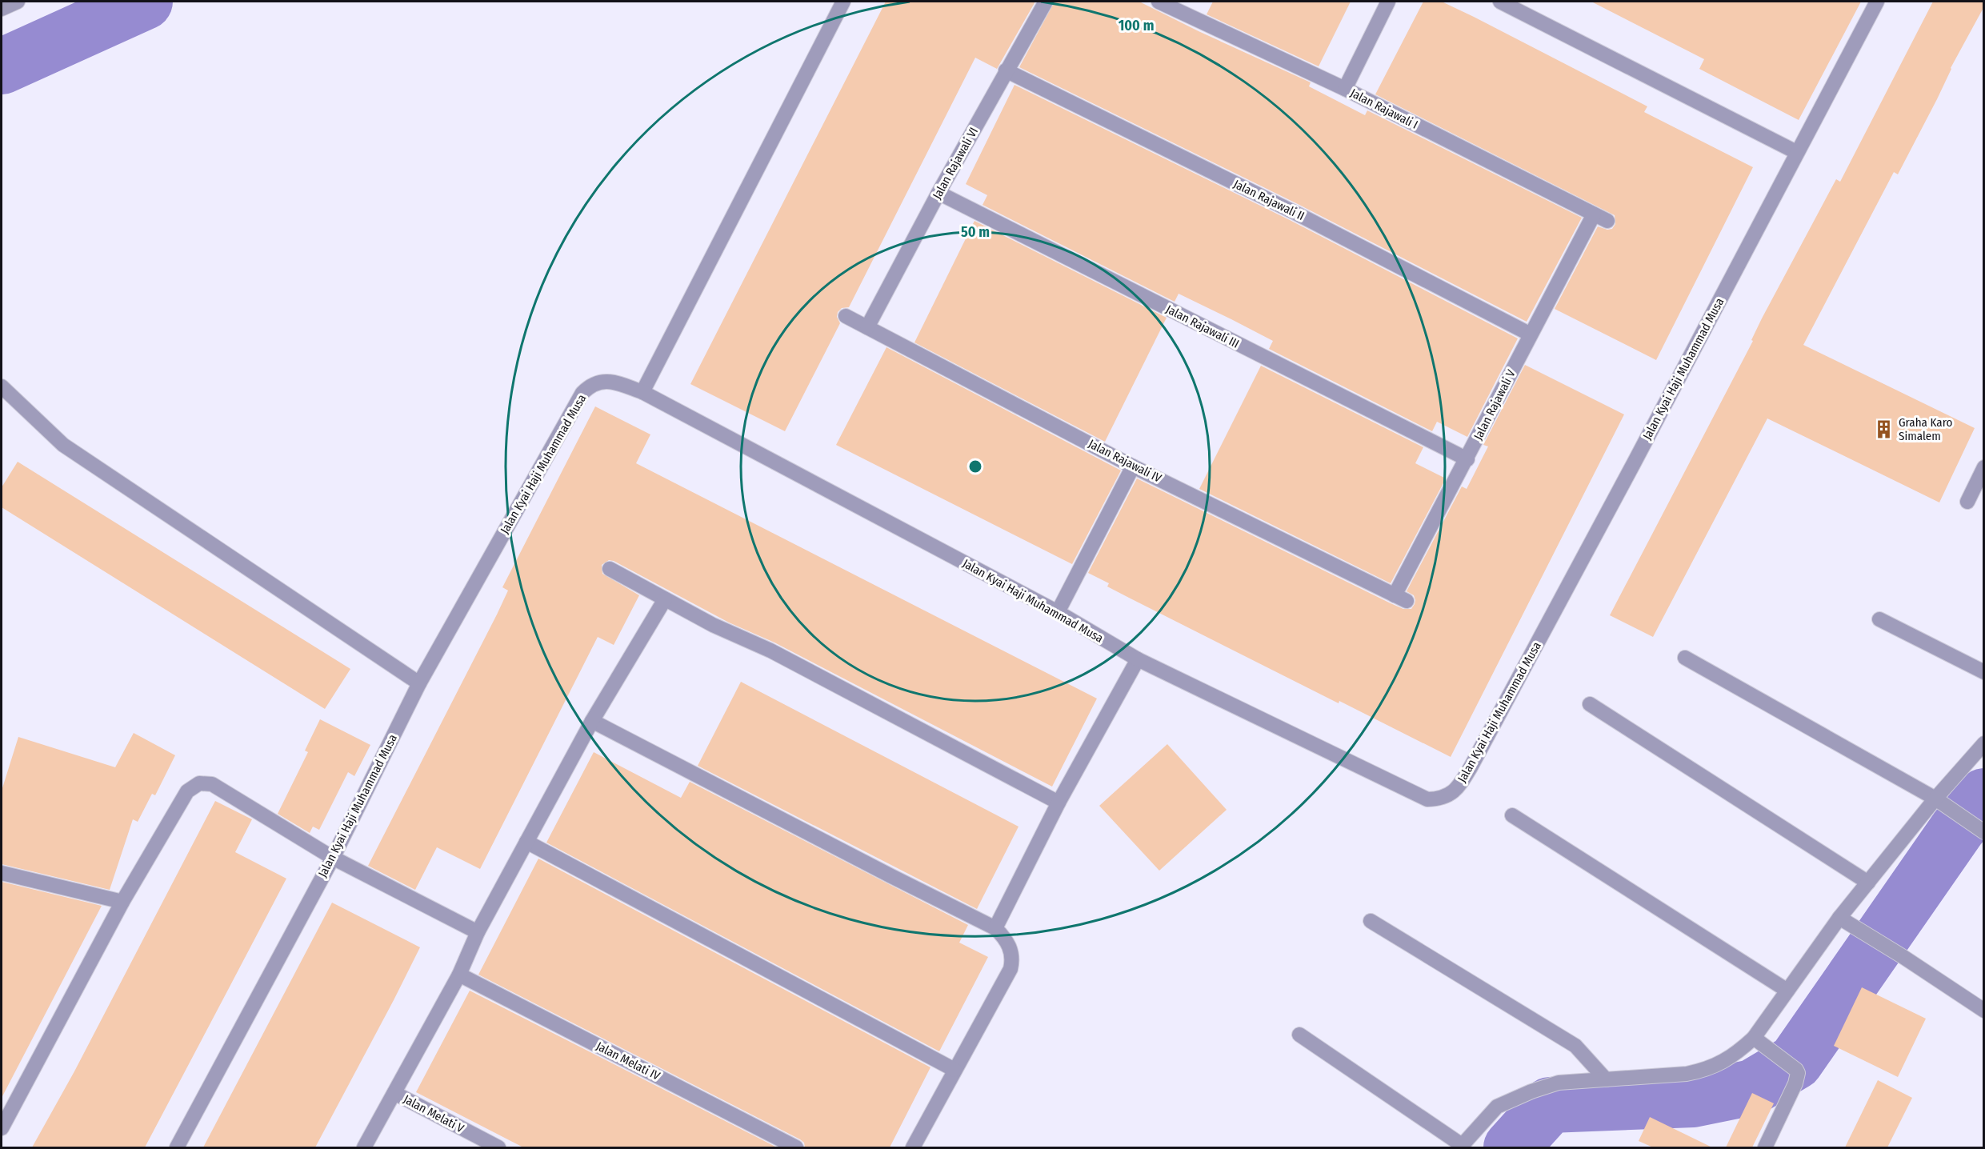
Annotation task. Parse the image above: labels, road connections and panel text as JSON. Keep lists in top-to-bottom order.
{
  "streets": {
    "street": [
      "Jalan Rajawali I",
      "Jalan Rajawali VI",
      "Jalan Rajawali II",
      "Jalan Rajawali III",
      "Jalan Kyai Haji Muhammad Musa",
      "Jalan Rajawali V",
      "Jalan Rajawali IV",
      "Jalan Melati IV",
      "Jalan Melati V"
    ]
  },
  "crossings": [
    ["Jalan Rajawali I", "Jalan Rajawali V"],
    ["Jalan Rajawali VI", "Jalan Rajawali II"],
    ["Jalan Rajawali VI", "Jalan Rajawali III"],
    ["Jalan Rajawali VI", "Jalan Rajawali IV"],
    ["Jalan Rajawali II", "Jalan Rajawali V"],
    ["Jalan Rajawali III", "Jalan Rajawali V"],
    ["Jalan Rajawali V", "Jalan Rajawali IV"]
  ],
  "places": {
    "building": ["Graha Karo Simalem"]
  },
  "rings": ["100 m", "50 m"]
}
